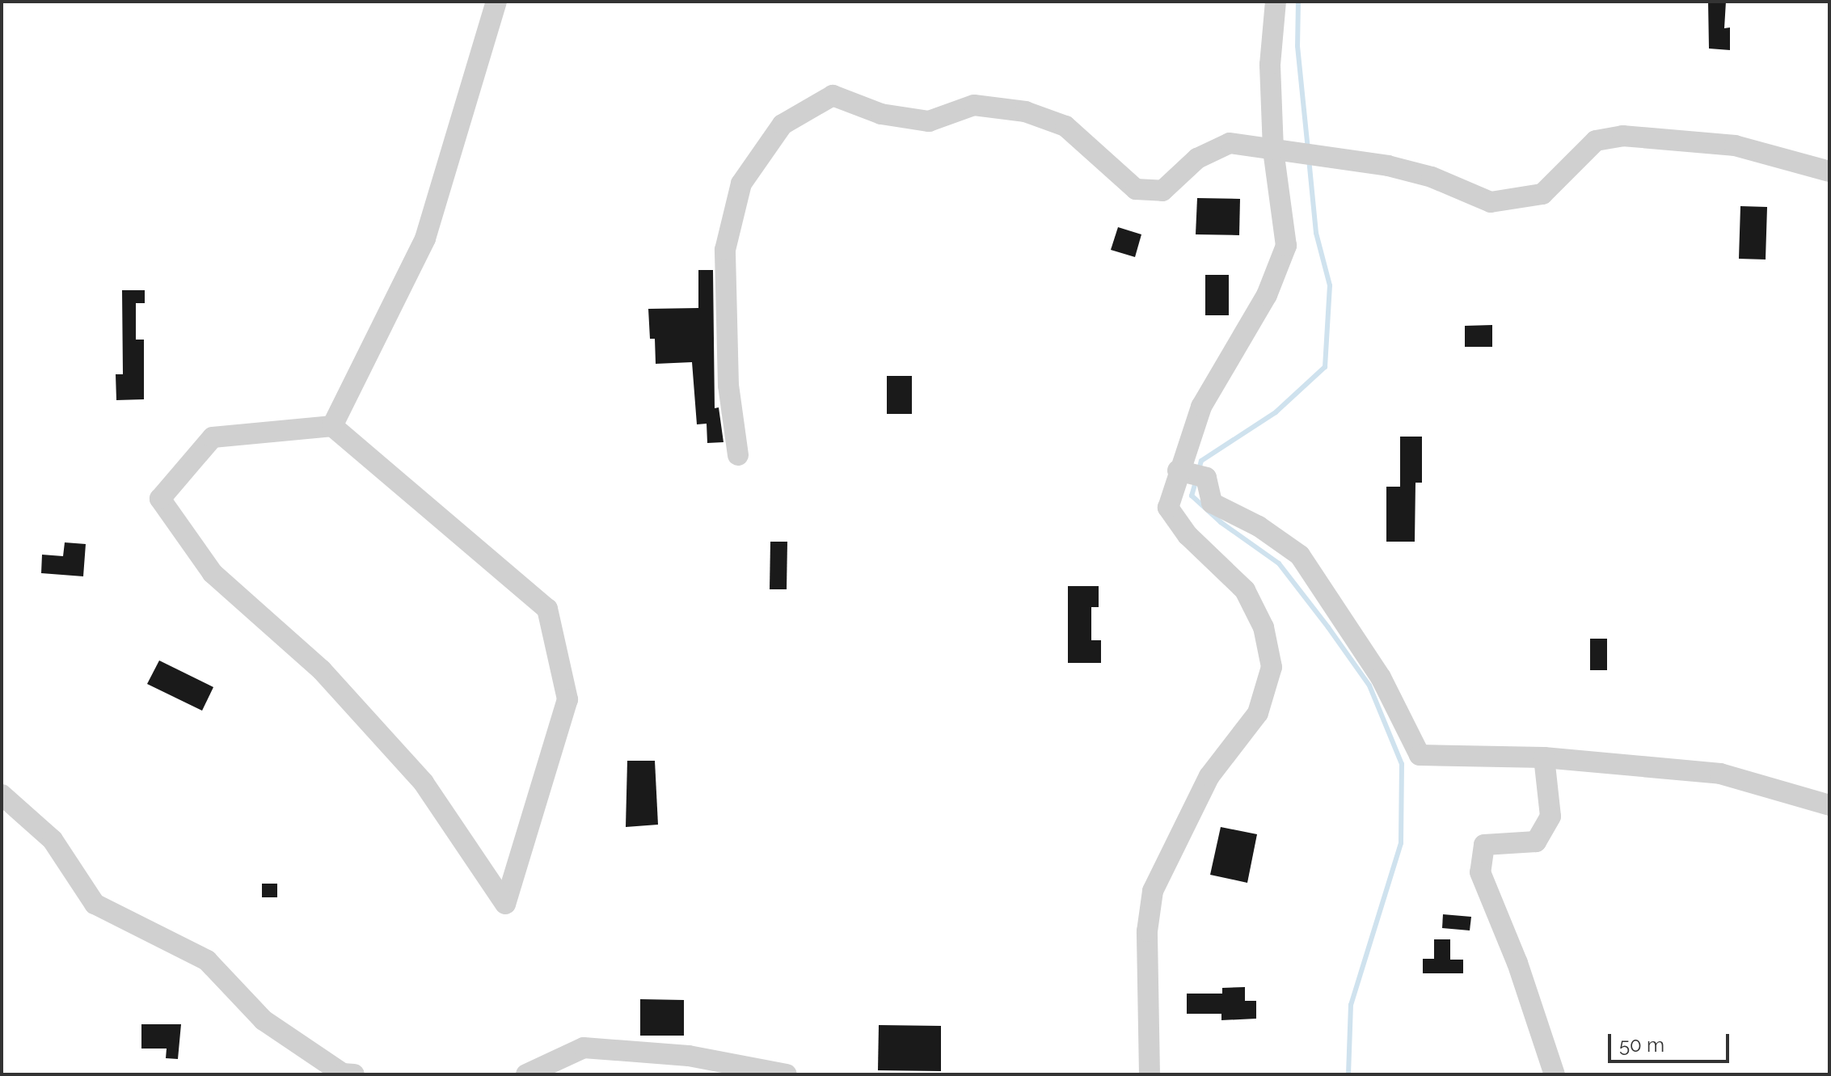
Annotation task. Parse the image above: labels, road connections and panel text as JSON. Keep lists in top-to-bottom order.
{
  "scale_bar": "50 m"
}
